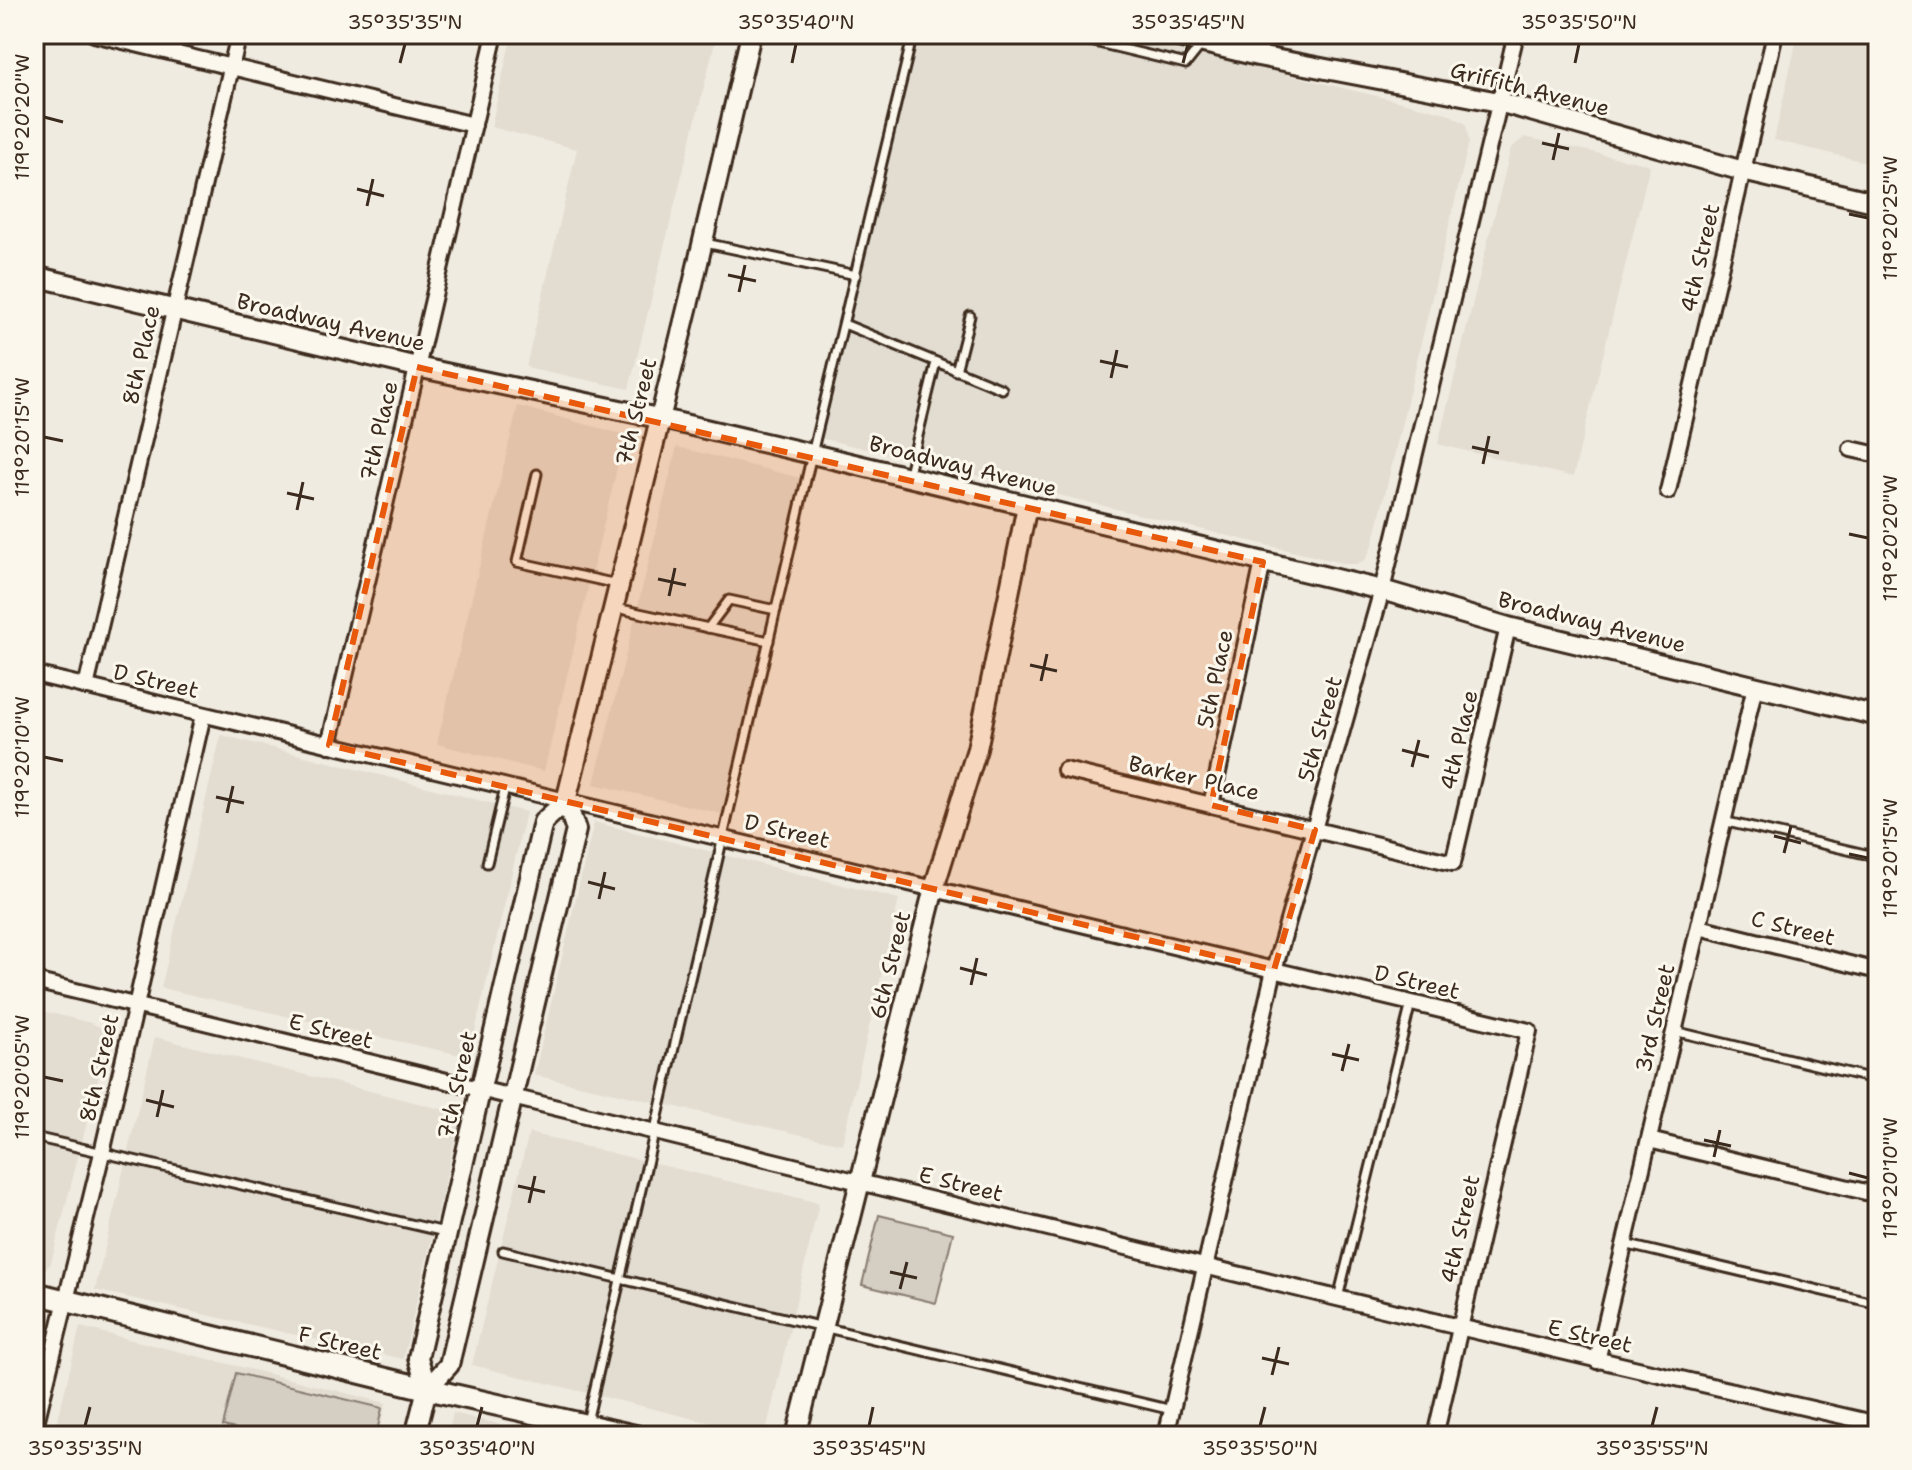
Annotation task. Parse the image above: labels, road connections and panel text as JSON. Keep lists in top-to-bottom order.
{
  "streets": {
    "main road": ["F Street"],
    "street": [
      "Griffith Avenue",
      "4th Street",
      "Broadway Avenue",
      "8th Place",
      "7th Street",
      "7th Place",
      "5th Place",
      "D Street",
      "5th Street",
      "4th Place",
      "Barker Place",
      "C Street",
      "6th Street",
      "3rd Street",
      "E Street",
      "8th Street"
    ]
  },
  "crossings": [
    ["Griffith Avenue", "4th Street"],
    ["Griffith Avenue", "5th Street"],
    ["4th Street", "D Street"],
    ["4th Street", "E Street"],
    ["Broadway Avenue", "8th Place"],
    ["Broadway Avenue", "7th Street"],
    ["Broadway Avenue", "7th Place"],
    ["Broadway Avenue", "5th Place"],
    ["Broadway Avenue", "5th Street"],
    ["Broadway Avenue", "4th Place"],
    ["Broadway Avenue", "6th Street"],
    ["Broadway Avenue", "3rd Street"],
    ["8th Place", "D Street"],
    ["7th Street", "D Street"],
    ["7th Street", "E Street"],
    ["7th Street", "F Street"],
    ["7th Place", "D Street"],
    ["5th Place", "Barker Place"],
    ["D Street", "5th Street"],
    ["D Street", "6th Street"],
    ["D Street", "8th Street"],
    ["5th Street", "Barker Place"],
    ["5th Street", "E Street"],
    ["4th Place", "Barker Place"],
    ["C Street", "3rd Street"],
    ["6th Street", "E Street"],
    ["3rd Street", "E Street"],
    ["E Street", "8th Street"],
    ["8th Street", "F Street"]
  ],
  "coordinates": [
    "35°35'35\"N",
    "35°35'40\"N",
    "35°35'45\"N",
    "35°35'50\"N",
    "119°20'20\"W",
    "119°20'25\"W",
    "119°20'15\"W",
    "119°20'10\"W",
    "119°20'05\"W",
    "35°35'55\"N"
  ]
}
